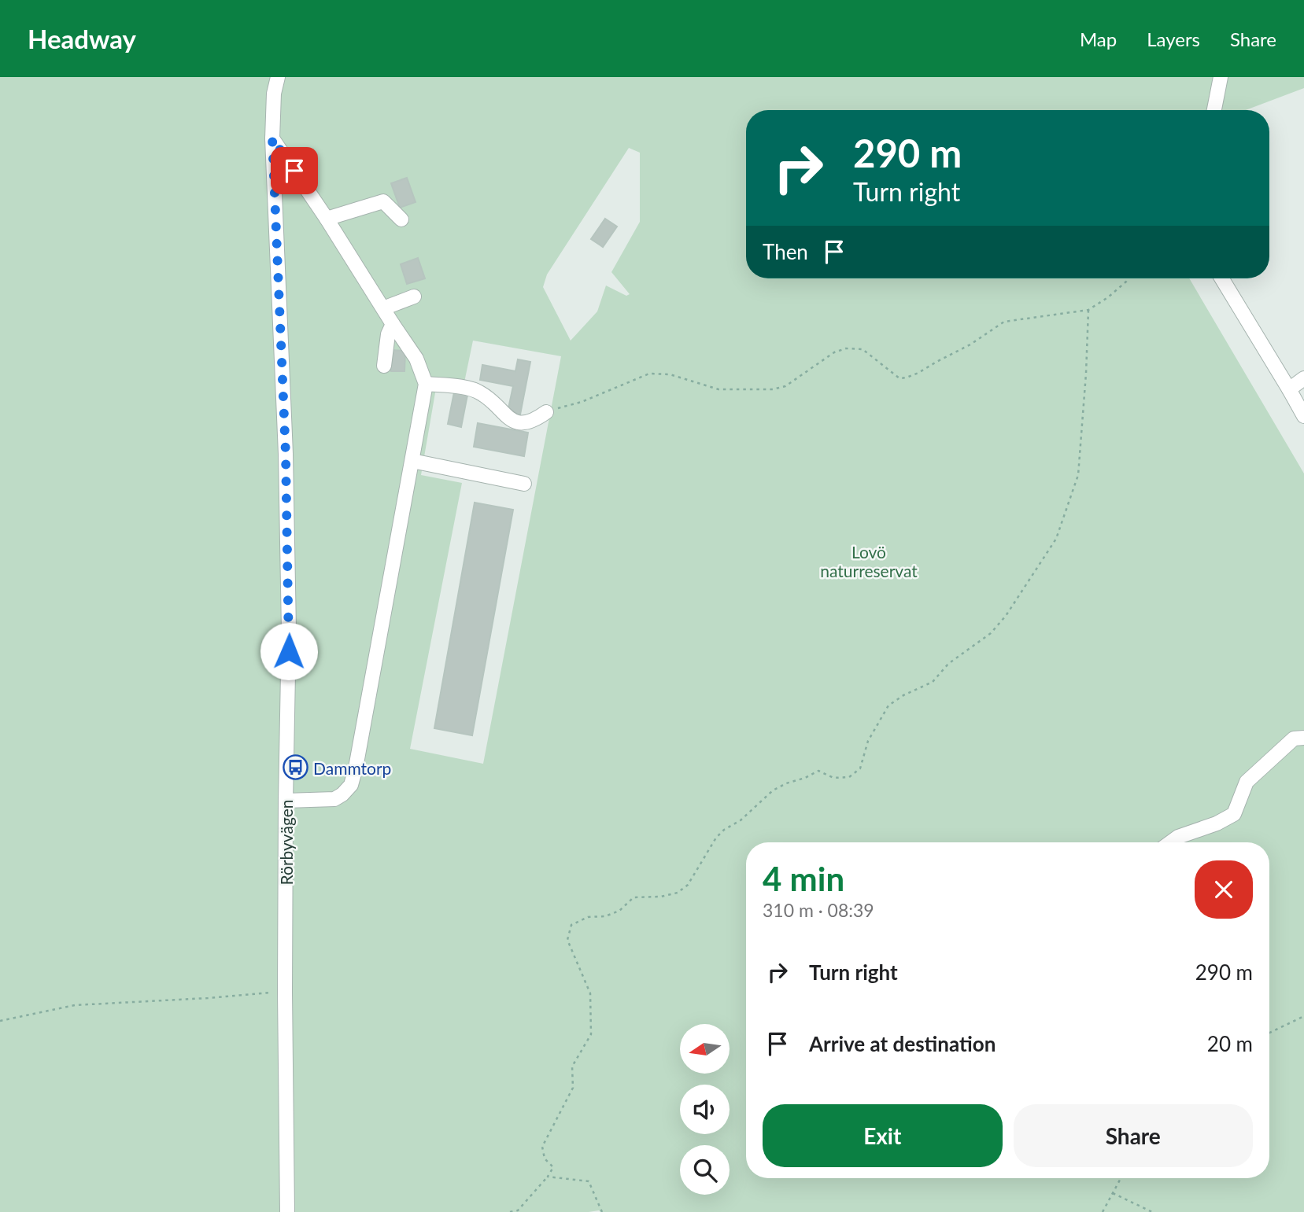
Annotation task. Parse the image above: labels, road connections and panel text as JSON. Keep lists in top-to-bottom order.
{
  "streets": {
    "street": ["Rörbyvägen"]
  },
  "parks": ["Lovö naturreservat"],
  "places": {
    "bus stop": ["Dammtorp"]
  },
  "north": "left",
  "page": {
    "header": "Headway",
    "nav": ["Map", "Layers", "Share"],
    "turn": ["290 m", "Turn right"],
    "then": "Then",
    "heading": ["4 min", "310 m · 08:39"],
    "list": [
      {
        "name": "Turn right",
        "value": "290 m"
      },
      {
        "name": "Arrive at destination",
        "value": "20 m"
      }
    ],
    "buttons": ["Exit", "Share"]
  }
}
